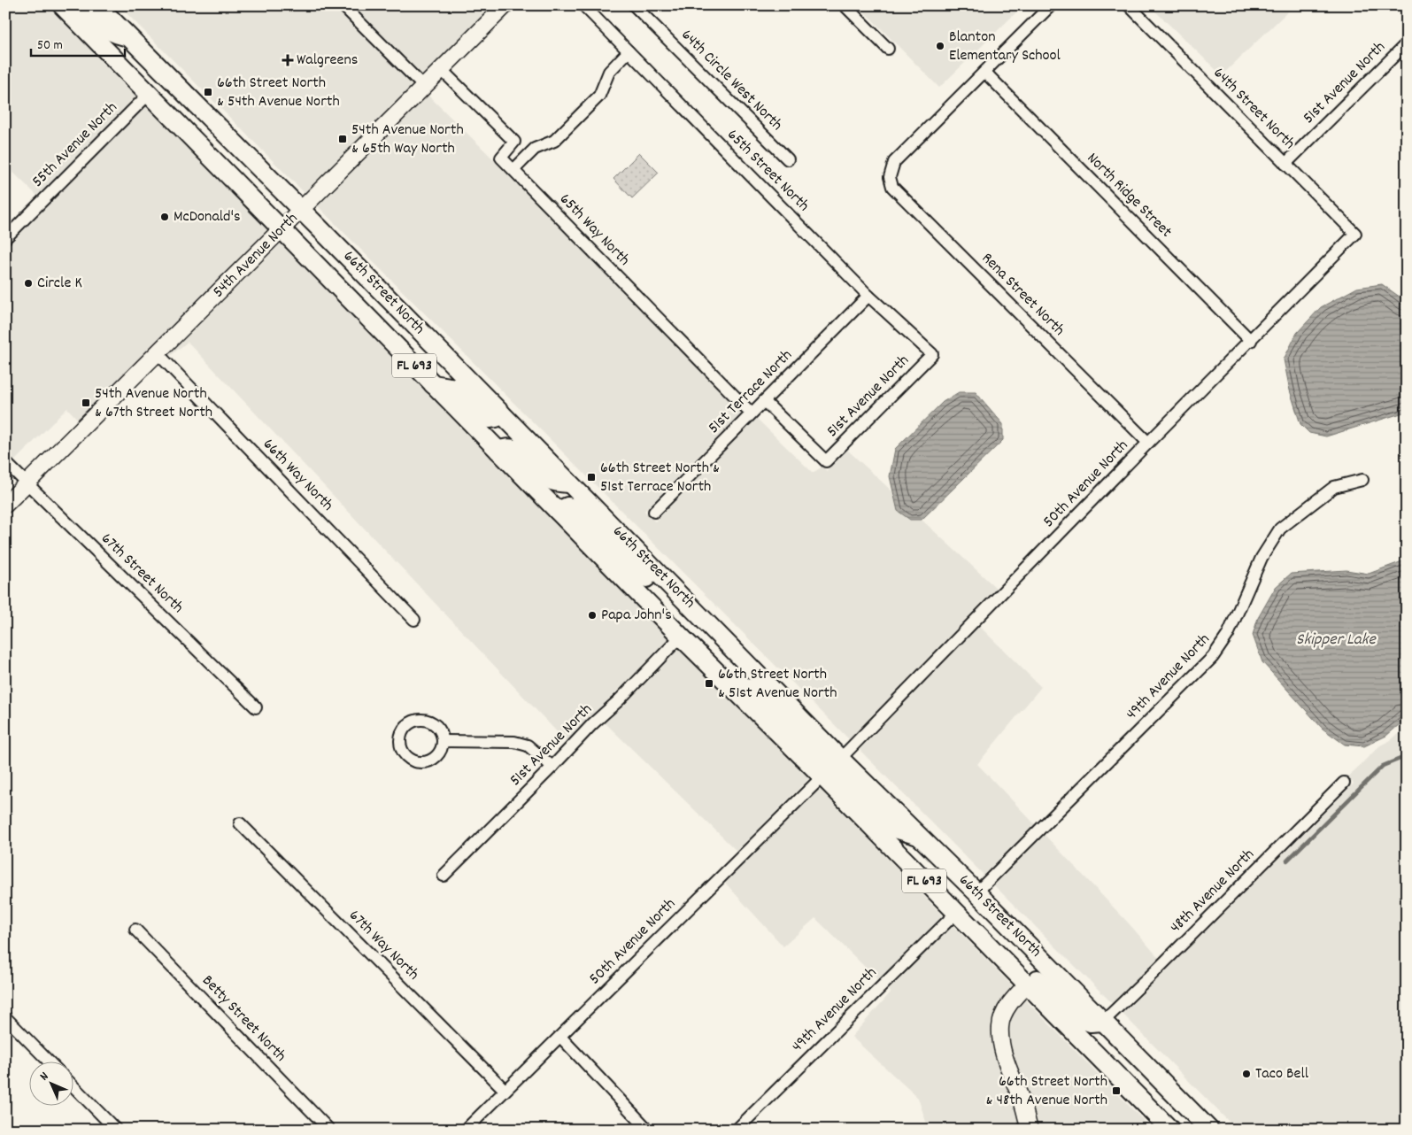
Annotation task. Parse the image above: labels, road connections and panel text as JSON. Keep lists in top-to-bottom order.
{
  "streets": {
    "main road": ["54th Avenue North", "66th Street North", "FL 693"],
    "street": [
      "64th Circle West North",
      "51st Avenue North",
      "64th Street North",
      "55th Avenue North",
      "65th Street North",
      "North Ridge Street",
      "65th Way North",
      "Rena Street North",
      "51st Terrace North",
      "66th Way North",
      "50th Avenue North",
      "67th Street North",
      "49th Avenue North",
      "48th Avenue North",
      "67th Way North",
      "Betty Street North"
    ]
  },
  "crossings": [
    ["51st Avenue North", "64th Street North"],
    ["51st Avenue North", "65th Street North"],
    ["51st Avenue North", "66th Street North"],
    ["51st Avenue North", "51st Terrace North"],
    ["64th Street North", "50th Avenue North"],
    ["55th Avenue North", "66th Street North"],
    ["65th Street North", "51st Terrace North"],
    ["North Ridge Street", "Rena Street North"],
    ["North Ridge Street", "50th Avenue North"],
    ["65th Way North", "54th Avenue North"],
    ["65th Way North", "51st Terrace North"],
    ["54th Avenue North", "66th Street North"],
    ["54th Avenue North", "66th Way North"],
    ["54th Avenue North", "67th Street North"],
    ["66th Street North", "50th Avenue North"],
    ["66th Street North", "49th Avenue North"],
    ["66th Street North", "48th Avenue North"],
    ["Rena Street North", "50th Avenue North"],
    ["50th Avenue North", "67th Way North"]
  ],
  "water": ["Skipper Lake"],
  "places": {
    "other": [
      "Blanton Elementary School",
      "McDonald's",
      "Circle K",
      "Papa John's",
      "Taco Bell"
    ],
    "health": ["Walgreens"],
    "transit": [
      "66th Street North & 54th Avenue North",
      "54th Avenue North & 65th Way North",
      "54th Avenue North & 67th Street North",
      "66th Street North & 51st Terrace North",
      "66th Street North & 51st Avenue North",
      "66th Street North & 48th Avenue North"
    ]
  },
  "scale_bar": "50 m",
  "north": "top left"
}
